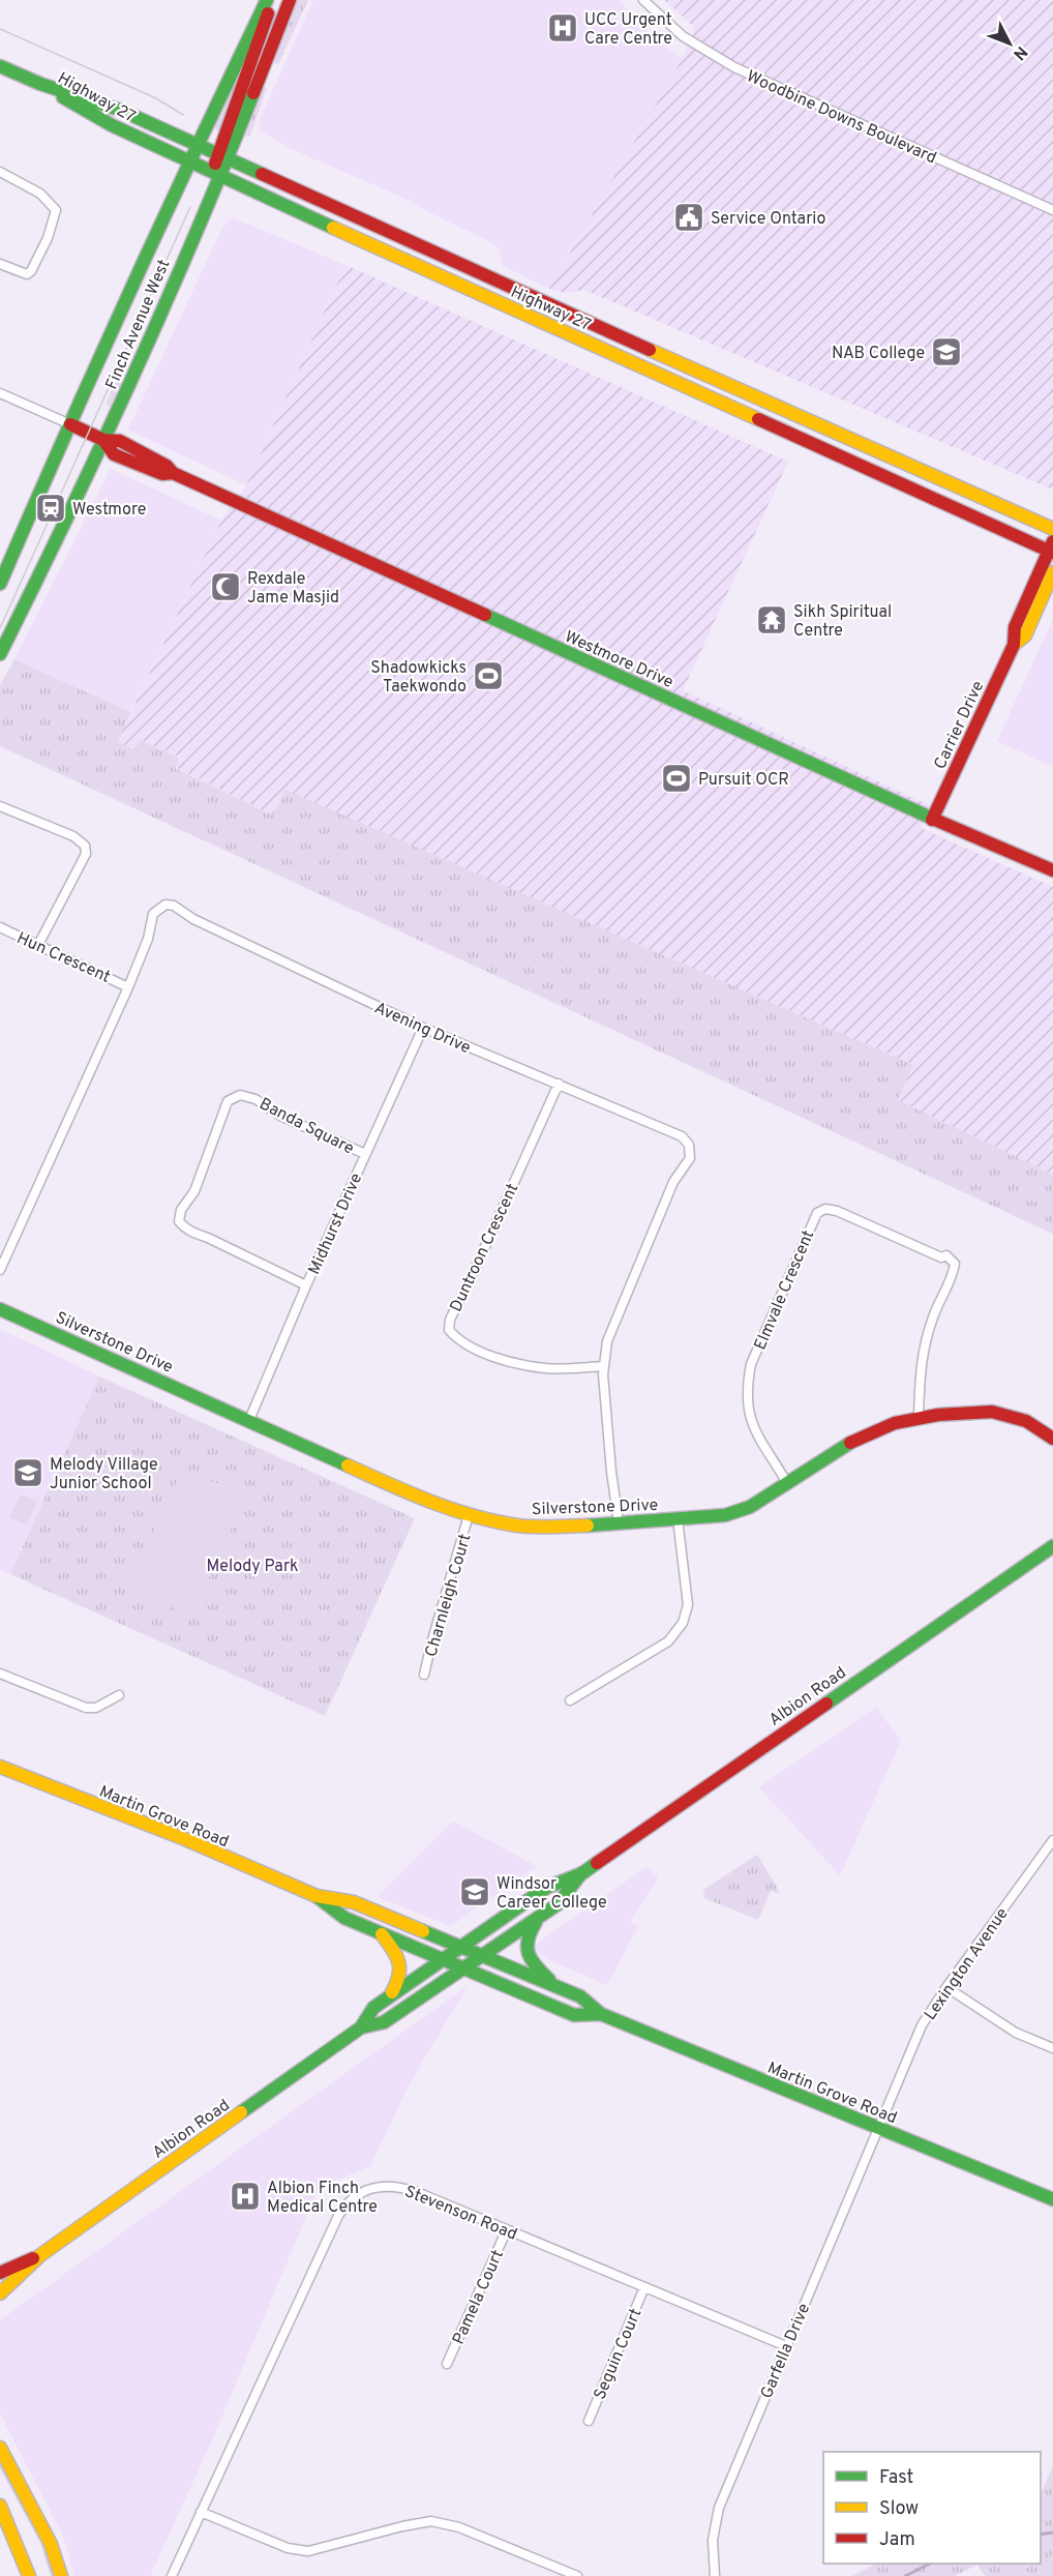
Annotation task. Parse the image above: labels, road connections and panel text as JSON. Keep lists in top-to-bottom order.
{
  "streets": {
    "main road": [
      "Highway 27",
      "Finch Avenue West",
      "Westmore Drive",
      "Carrier Drive",
      "Silverstone Drive",
      "Albion Road",
      "Martin Grove Road"
    ],
    "street": [
      "Woodbine Downs Boulevard",
      "Hun Crescent",
      "Avening Drive",
      "Banda Square",
      "Midhurst Drive",
      "Duntroon Crescent",
      "Elmvale Crescent",
      "Charnleigh Court",
      "Lexington Avenue",
      "Stevenson Road",
      "Pamela Court",
      "Garfella Drive",
      "Seguin Court"
    ]
  },
  "crossings": [
    ["Highway 27", "Finch Avenue West"],
    ["Highway 27", "Carrier Drive"],
    ["Finch Avenue West", "Westmore Drive"],
    ["Westmore Drive", "Carrier Drive"],
    ["Hun Crescent", "Avening Drive"],
    ["Avening Drive", "Midhurst Drive"],
    ["Avening Drive", "Duntroon Crescent"],
    ["Avening Drive", "Silverstone Drive"],
    ["Banda Square", "Midhurst Drive"],
    ["Midhurst Drive", "Silverstone Drive"],
    ["Elmvale Crescent", "Silverstone Drive"],
    ["Silverstone Drive", "Charnleigh Court"],
    ["Albion Road", "Martin Grove Road"],
    ["Martin Grove Road", "Lexington Avenue"],
    ["Martin Grove Road", "Garfella Drive"],
    ["Lexington Avenue", "Garfella Drive"],
    ["Stevenson Road", "Pamela Court"],
    ["Stevenson Road", "Garfella Drive"],
    ["Stevenson Road", "Seguin Court"]
  ],
  "parks": ["Melody Park"],
  "places": {
    "hospital": ["UCC Urgent Care Centre", "Albion Finch Medical Centre"],
    "public building": ["Service Ontario"],
    "school or university": ["NAB College", "Melody Village Junior School", "Windsor Career College"],
    "station": ["Westmore"],
    "mosque": ["Rexdale Jame Masjid"],
    "temple": ["Sikh Spiritual Centre"],
    "sports": ["Shadowkicks Taekwondo", "Pursuit OCR"]
  },
  "legend": ["Fast", "Slow", "Jam"],
  "north": "bottom right"
}
